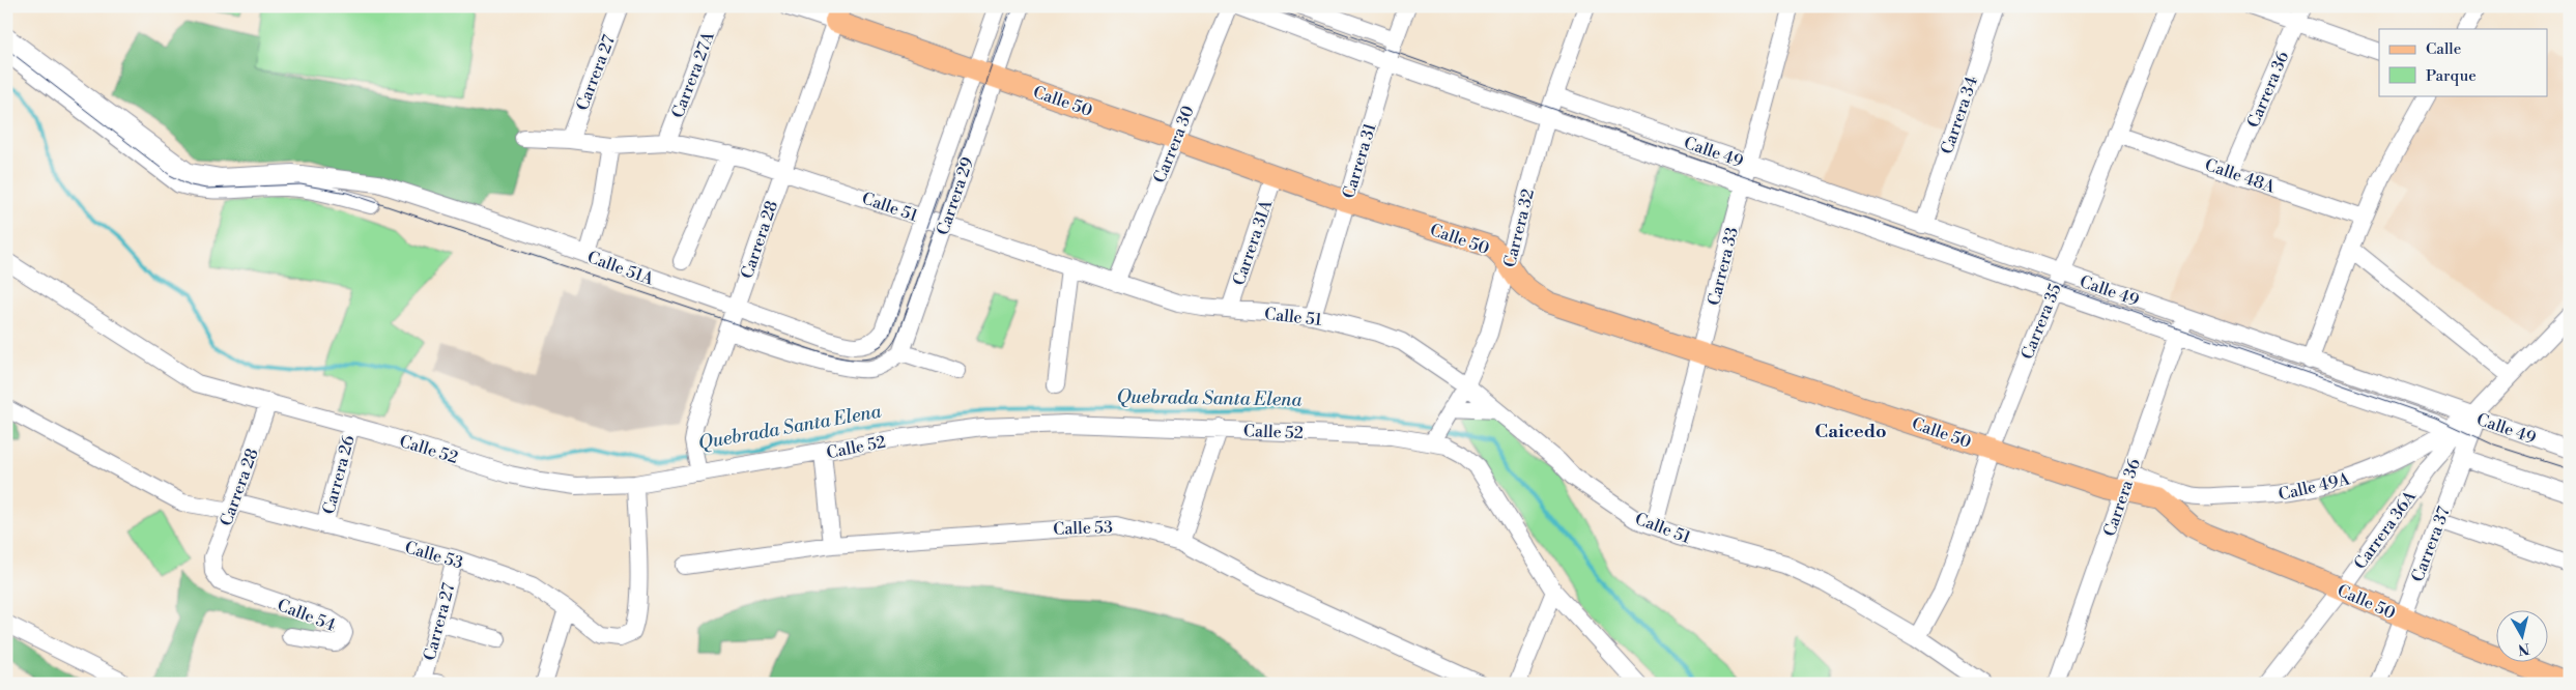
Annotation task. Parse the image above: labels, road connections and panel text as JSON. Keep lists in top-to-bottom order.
{
  "streets": {
    "main road": ["Calle 50"],
    "street": [
      "Carrera 27",
      "Carrera 27A",
      "Carrera 36",
      "Carrera 34",
      "Carrera 30",
      "Calle 49",
      "Carrera 31",
      "Calle 48A",
      "Carrera 29",
      "Calle 51",
      "Carrera 32",
      "Carrera 28",
      "Carrera 31A",
      "Carrera 33",
      "Calle 51A",
      "Carrera 35",
      "Calle 52",
      "Carrera 26",
      "Calle 49A",
      "Calle 53",
      "Carrera 36A",
      "Carrera 37",
      "Calle 54"
    ]
  },
  "crossings": [
    ["Carrera 27", "Calle 51"],
    ["Carrera 27", "Calle 53"],
    ["Carrera 27A", "Calle 51"],
    ["Carrera 36", "Calle 50"],
    ["Carrera 36", "Calle 49"],
    ["Carrera 36", "Calle 48A"],
    ["Carrera 36", "Calle 49A"],
    ["Calle 50", "Carrera 30"],
    ["Calle 50", "Carrera 31"],
    ["Calle 50", "Carrera 29"],
    ["Calle 50", "Carrera 32"],
    ["Calle 50", "Carrera 28"],
    ["Calle 50", "Carrera 31A"],
    ["Calle 50", "Carrera 33"],
    ["Calle 50", "Carrera 35"],
    ["Calle 50", "Calle 49A"],
    ["Calle 50", "Carrera 36A"],
    ["Calle 50", "Carrera 37"],
    ["Carrera 34", "Calle 49"],
    ["Carrera 30", "Calle 51"],
    ["Calle 49", "Carrera 31"],
    ["Calle 49", "Carrera 33"],
    ["Calle 49", "Carrera 35"],
    ["Calle 49", "Calle 49A"],
    ["Calle 49", "Carrera 36A"],
    ["Calle 49", "Carrera 37"],
    ["Carrera 31", "Calle 51"],
    ["Calle 48A", "Carrera 35"],
    ["Carrera 29", "Calle 51"],
    ["Carrera 29", "Calle 51A"],
    ["Calle 51", "Carrera 32"],
    ["Calle 51", "Carrera 28"],
    ["Calle 51", "Carrera 31A"],
    ["Calle 51", "Carrera 33"],
    ["Calle 51", "Carrera 35"],
    ["Carrera 32", "Calle 52"],
    ["Carrera 28", "Calle 51A"],
    ["Carrera 28", "Calle 52"],
    ["Carrera 28", "Calle 53"],
    ["Carrera 28", "Calle 54"],
    ["Calle 52", "Carrera 26"],
    ["Calle 52", "Calle 53"],
    ["Carrera 26", "Calle 53"],
    ["Calle 49A", "Carrera 36A"],
    ["Calle 49A", "Carrera 37"],
    ["Carrera 36A", "Carrera 37"]
  ],
  "districts": ["Caicedo"],
  "water": ["Quebrada Santa Elena"],
  "legend": ["Calle", "Parque"],
  "north": "bottom"
}
